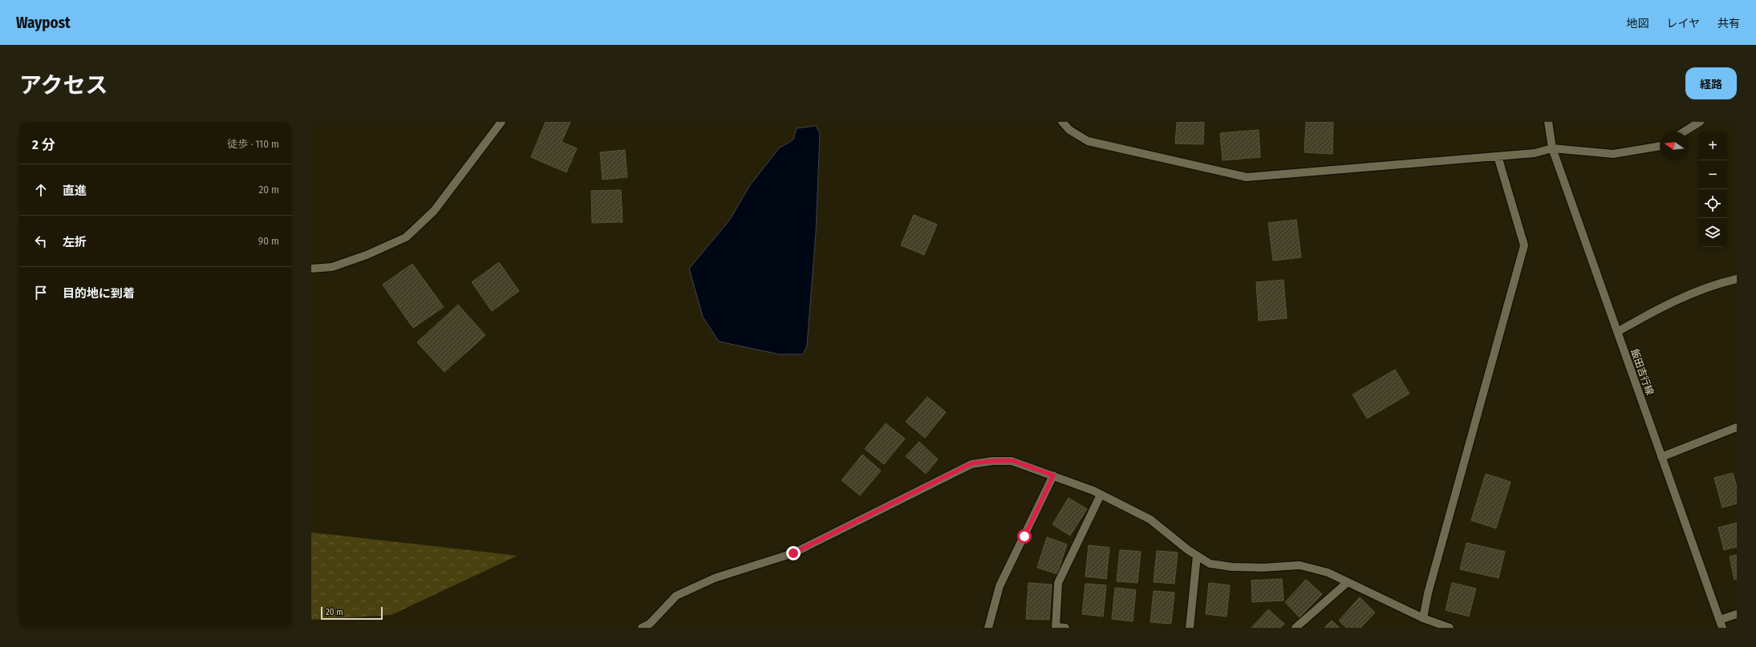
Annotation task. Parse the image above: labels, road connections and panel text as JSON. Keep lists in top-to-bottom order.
{
  "streets": {
    "street": ["飯田吉行線"]
  },
  "scale_bar": "20 m",
  "north": "left",
  "page": {
    "header": "Waypost",
    "nav": ["地図", "レイヤ", "共有"],
    "title": "アクセス",
    "buttons": "経路",
    "heading": ["2 分", "徒歩 · 110 m"],
    "map_buttons": ["+", "−"],
    "list": [
      ["直進", "20 m"],
      ["左折", "90 m"],
      "目的地に到着"
    ],
    "scale": "20 m"
  }
}
